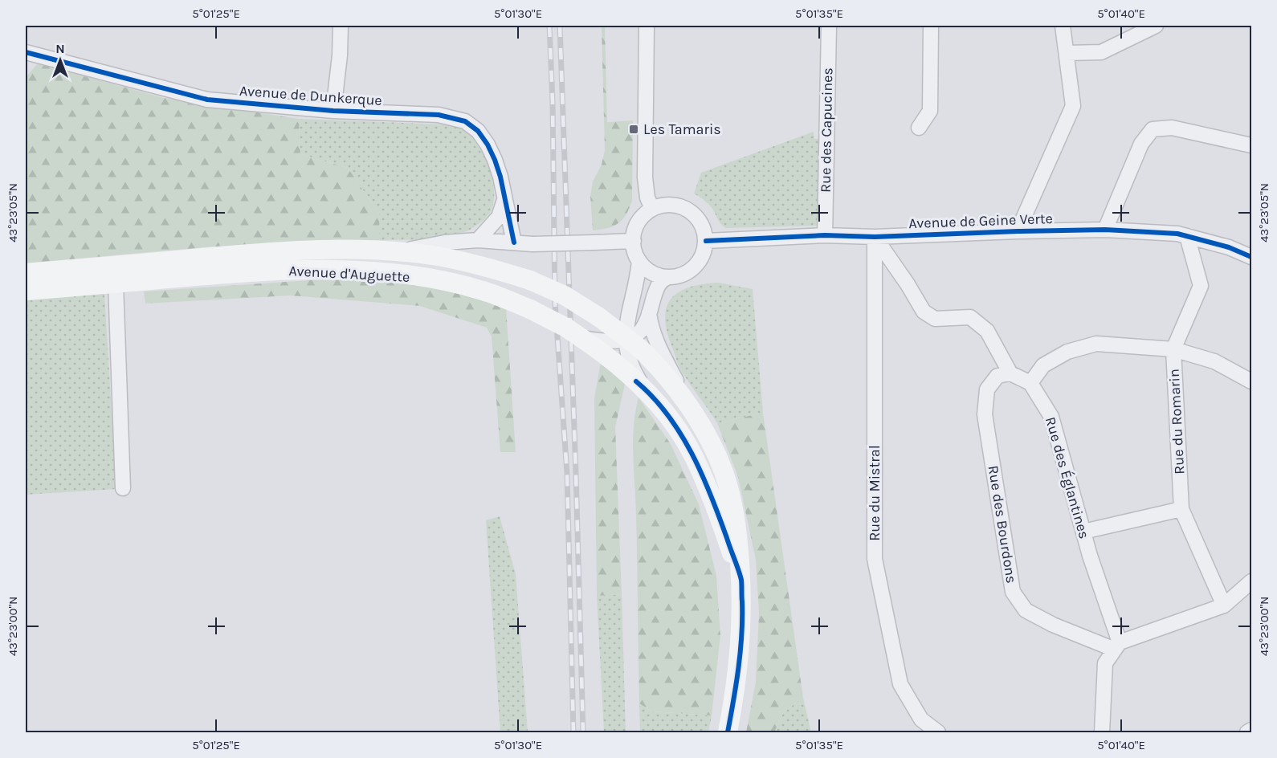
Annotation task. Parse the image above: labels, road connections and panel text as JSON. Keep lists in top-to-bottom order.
{
  "streets": {
    "main road": ["Avenue d'Auguette"],
    "street": [
      "Avenue de Dunkerque",
      "Rue des Capucines",
      "Avenue de Geine Verte",
      "Rue du Romarin",
      "Rue des Églantines",
      "Rue du Mistral",
      "Rue des Bourdons"
    ]
  },
  "crossings": [
    ["Rue des Capucines", "Avenue de Geine Verte"],
    ["Avenue de Geine Verte", "Rue du Romarin"],
    ["Avenue de Geine Verte", "Rue du Mistral"],
    ["Rue des Églantines", "Rue des Bourdons"]
  ],
  "places": {
    "transit": ["Les Tamaris"]
  },
  "north": "top",
  "coordinates": [
    "5°01'25\"E",
    "5°01'30\"E",
    "5°01'35\"E",
    "5°01'40\"E",
    "43°23'05\"N",
    "43°23'00\"N"
  ]
}
